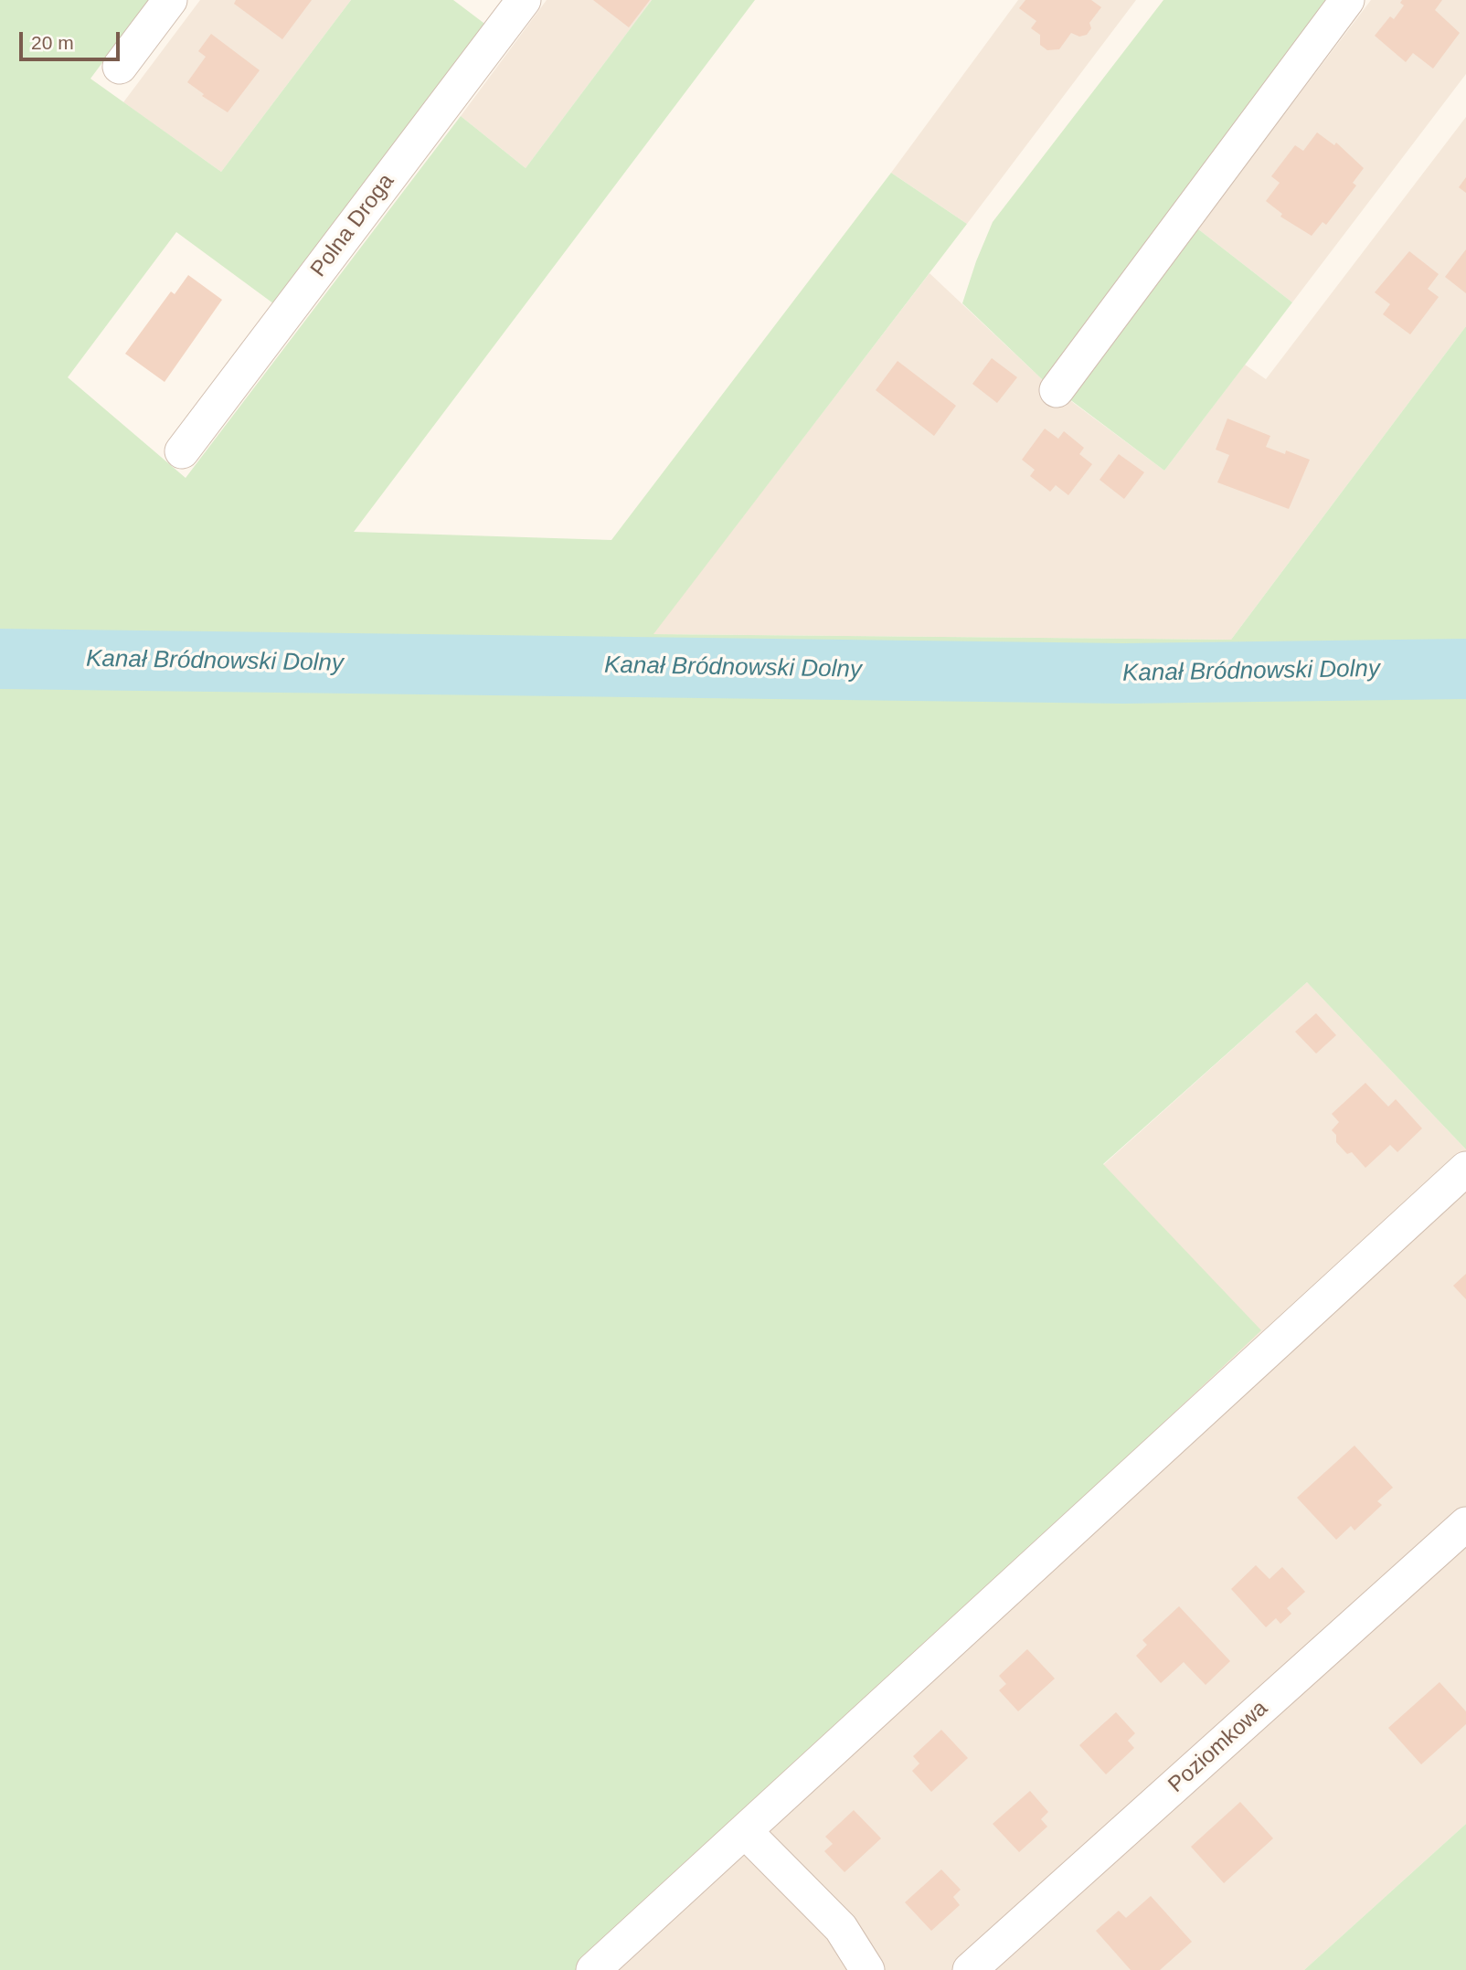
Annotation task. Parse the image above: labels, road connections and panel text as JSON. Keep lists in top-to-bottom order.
{
  "streets": {
    "street": ["Polna Droga", "Poziomkowa"]
  },
  "water": ["Kanał Bródnowski Dolny"],
  "scale_bar": "20 m"
}
